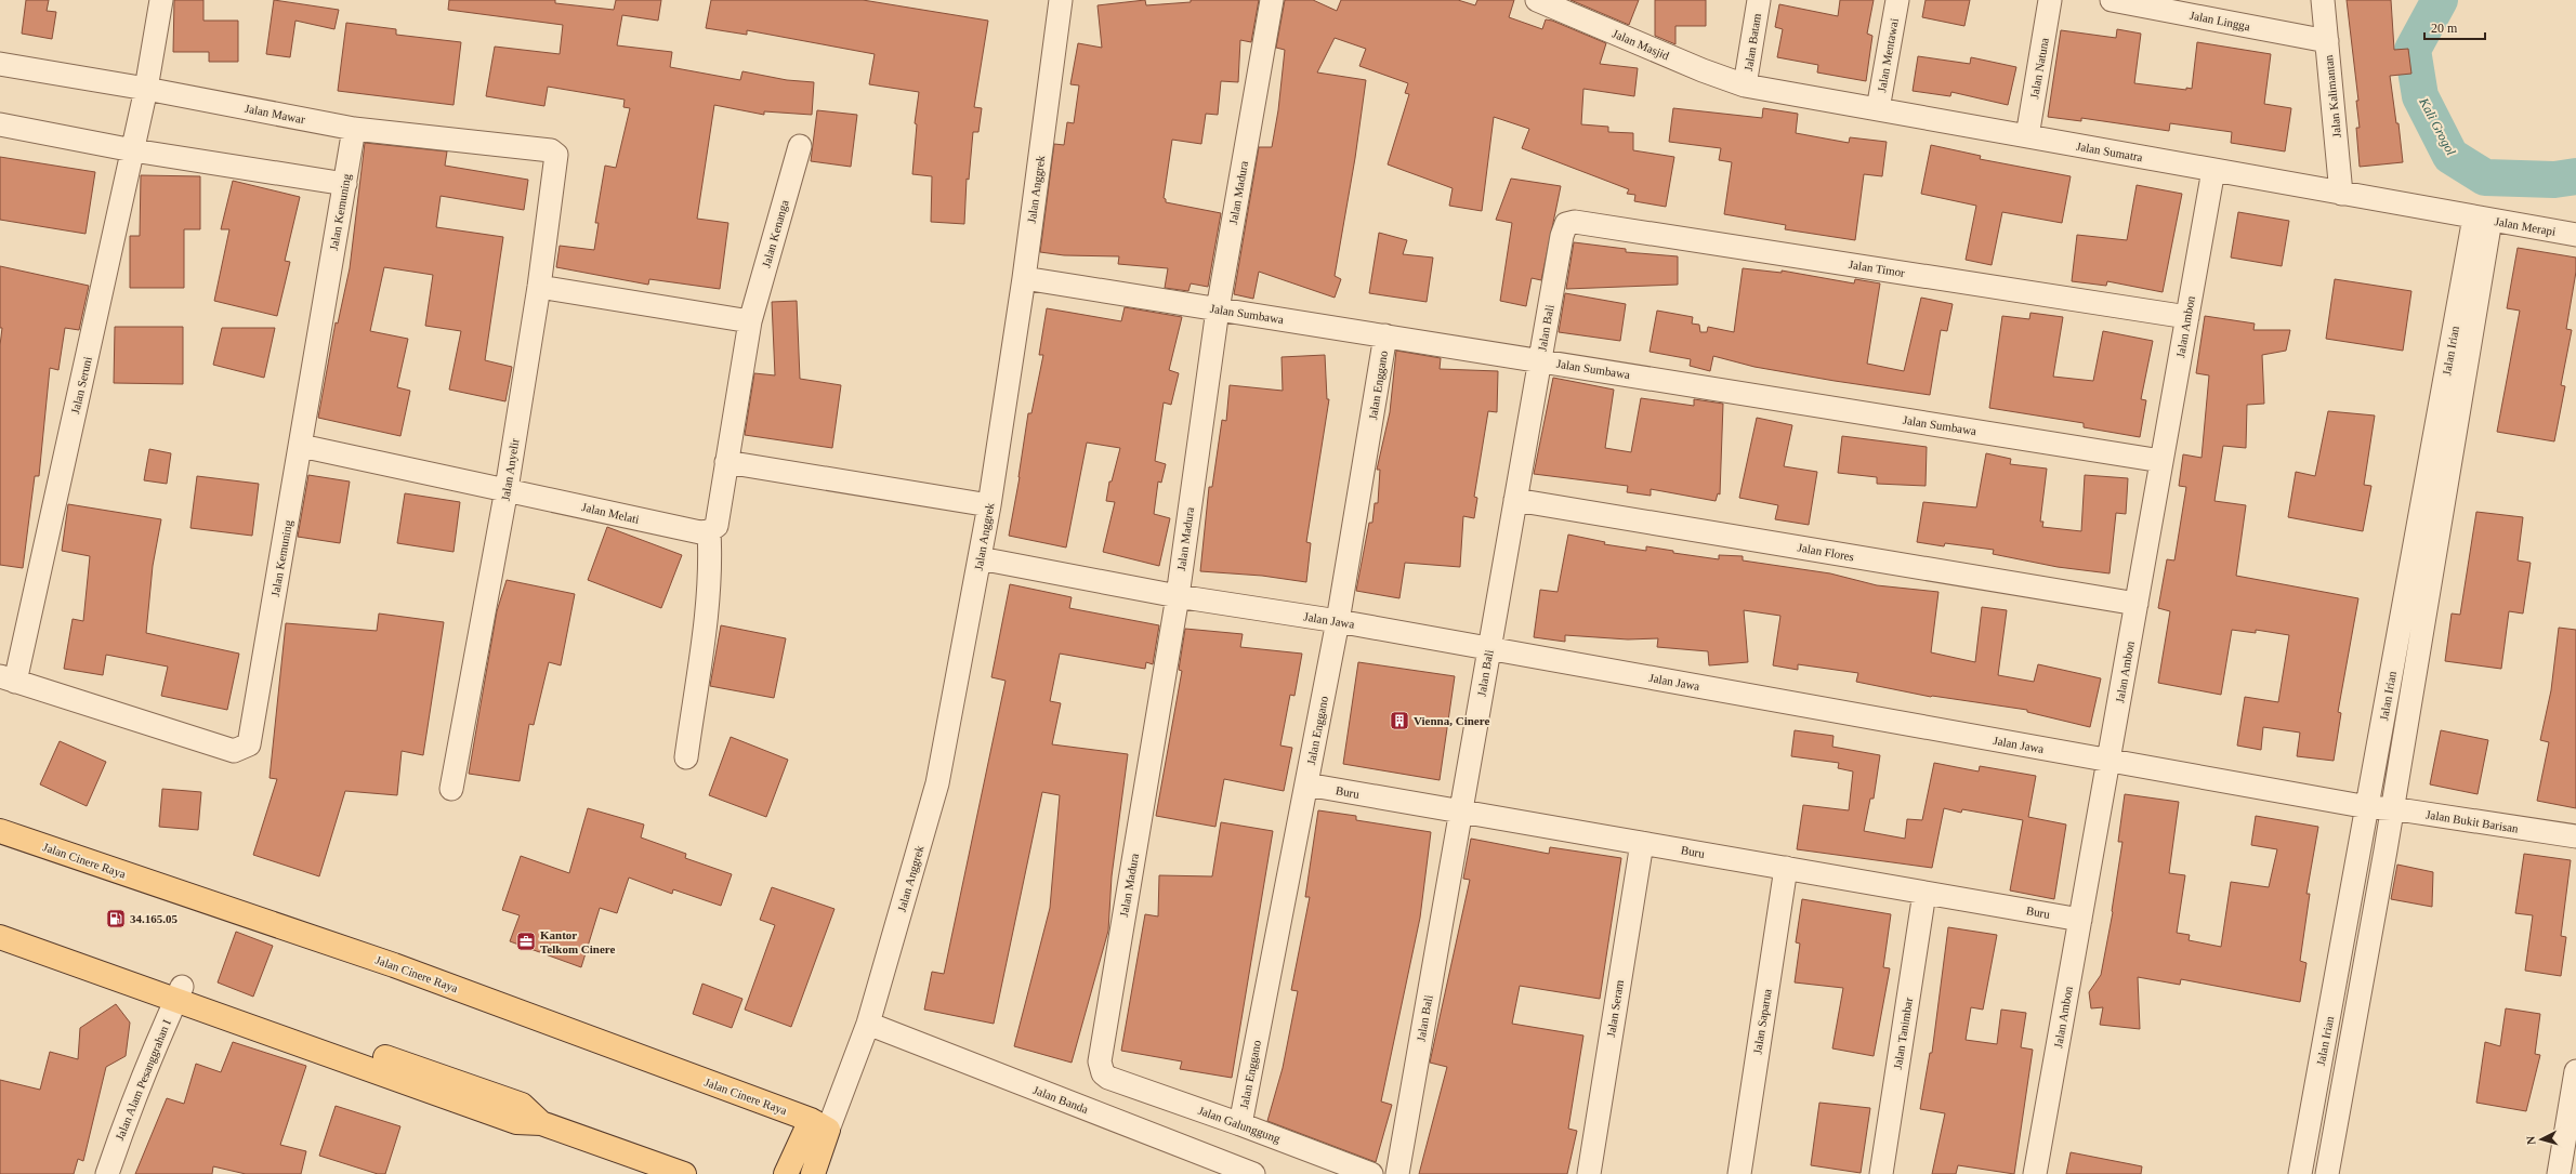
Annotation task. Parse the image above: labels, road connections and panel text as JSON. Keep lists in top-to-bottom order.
{
  "streets": {
    "main road": ["Jalan Anggrek", "Jalan Cinere Raya"],
    "street": [
      "Jalan Lingga",
      "Jalan Batam",
      "Jalan Masjid",
      "Jalan Mentawai",
      "Jalan Natuna",
      "Jalan Kalimantan",
      "Jalan Mawar",
      "Jalan Sumatra",
      "Jalan Madura",
      "Jalan Kemuning",
      "Jalan Merapi",
      "Jalan Kenanga",
      "Jalan Timor",
      "Jalan Sumbawa",
      "Jalan Ambon",
      "Jalan Bali",
      "Jalan Irian",
      "Jalan Seruni",
      "Jalan Enggano",
      "Jalan Anyelir",
      "Jalan Melati",
      "Jalan Flores",
      "Jalan Jawa",
      "Buru",
      "Jalan Bukit Barisan",
      "Jalan Seram",
      "Jalan Saparua",
      "Jalan Tanimbar",
      "Jalan Alam Pesanggrahan I",
      "Jalan Banda",
      "Jalan Galunggung"
    ]
  },
  "crossings": [
    ["Jalan Lingga", "Jalan Kalimantan"],
    ["Jalan Batam", "Jalan Masjid"],
    ["Jalan Batam", "Jalan Sumatra"],
    ["Jalan Masjid", "Jalan Sumatra"],
    ["Jalan Mentawai", "Jalan Sumatra"],
    ["Jalan Natuna", "Jalan Sumatra"],
    ["Jalan Kalimantan", "Jalan Sumatra"],
    ["Jalan Mawar", "Jalan Kemuning"],
    ["Jalan Mawar", "Jalan Seruni"],
    ["Jalan Mawar", "Jalan Anyelir"],
    ["Jalan Sumatra", "Jalan Merapi"],
    ["Jalan Sumatra", "Jalan Ambon"],
    ["Jalan Sumatra", "Jalan Irian"],
    ["Jalan Anggrek", "Jalan Sumbawa"],
    ["Jalan Anggrek", "Jalan Jawa"],
    ["Jalan Anggrek", "Jalan Cinere Raya"],
    ["Jalan Anggrek", "Jalan Banda"],
    ["Jalan Madura", "Jalan Sumbawa"],
    ["Jalan Madura", "Jalan Jawa"],
    ["Jalan Madura", "Jalan Galunggung"],
    ["Jalan Kemuning", "Jalan Seruni"],
    ["Jalan Kemuning", "Jalan Melati"],
    ["Jalan Merapi", "Jalan Irian"],
    ["Jalan Timor", "Jalan Ambon"],
    ["Jalan Timor", "Jalan Bali"],
    ["Jalan Sumbawa", "Jalan Ambon"],
    ["Jalan Sumbawa", "Jalan Bali"],
    ["Jalan Sumbawa", "Jalan Enggano"],
    ["Jalan Ambon", "Jalan Flores"],
    ["Jalan Ambon", "Jalan Jawa"],
    ["Jalan Ambon", "Buru"],
    ["Jalan Bali", "Jalan Flores"],
    ["Jalan Bali", "Jalan Jawa"],
    ["Jalan Bali", "Buru"],
    ["Jalan Irian", "Jalan Jawa"],
    ["Jalan Irian", "Jalan Bukit Barisan"],
    ["Jalan Enggano", "Jalan Jawa"],
    ["Jalan Enggano", "Buru"],
    ["Jalan Enggano", "Jalan Galunggung"],
    ["Jalan Anyelir", "Jalan Melati"],
    ["Jalan Jawa", "Jalan Bukit Barisan"],
    ["Buru", "Jalan Seram"],
    ["Buru", "Jalan Saparua"],
    ["Buru", "Jalan Tanimbar"]
  ],
  "water": ["Kali Grogol"],
  "places": {
    "building": ["Vienna, Cinere"],
    "fuel station": ["34.165.05"],
    "office": ["Kantor Telkom Cinere"]
  },
  "scale_bar": "20 m",
  "north": "left"
}
